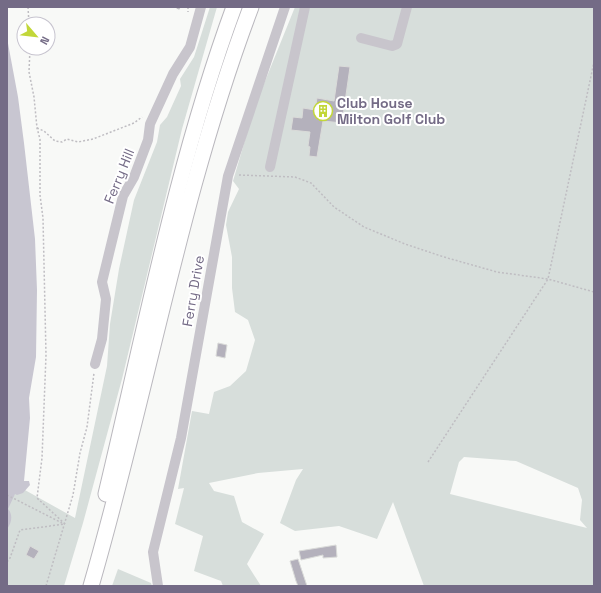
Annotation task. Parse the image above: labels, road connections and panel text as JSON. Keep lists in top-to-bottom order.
{
  "streets": {
    "street": ["Ferry Hill", "Ferry Drive"]
  },
  "places": {
    "building": ["Club House Milton Golf Club"]
  },
  "north": "bottom right"
}
